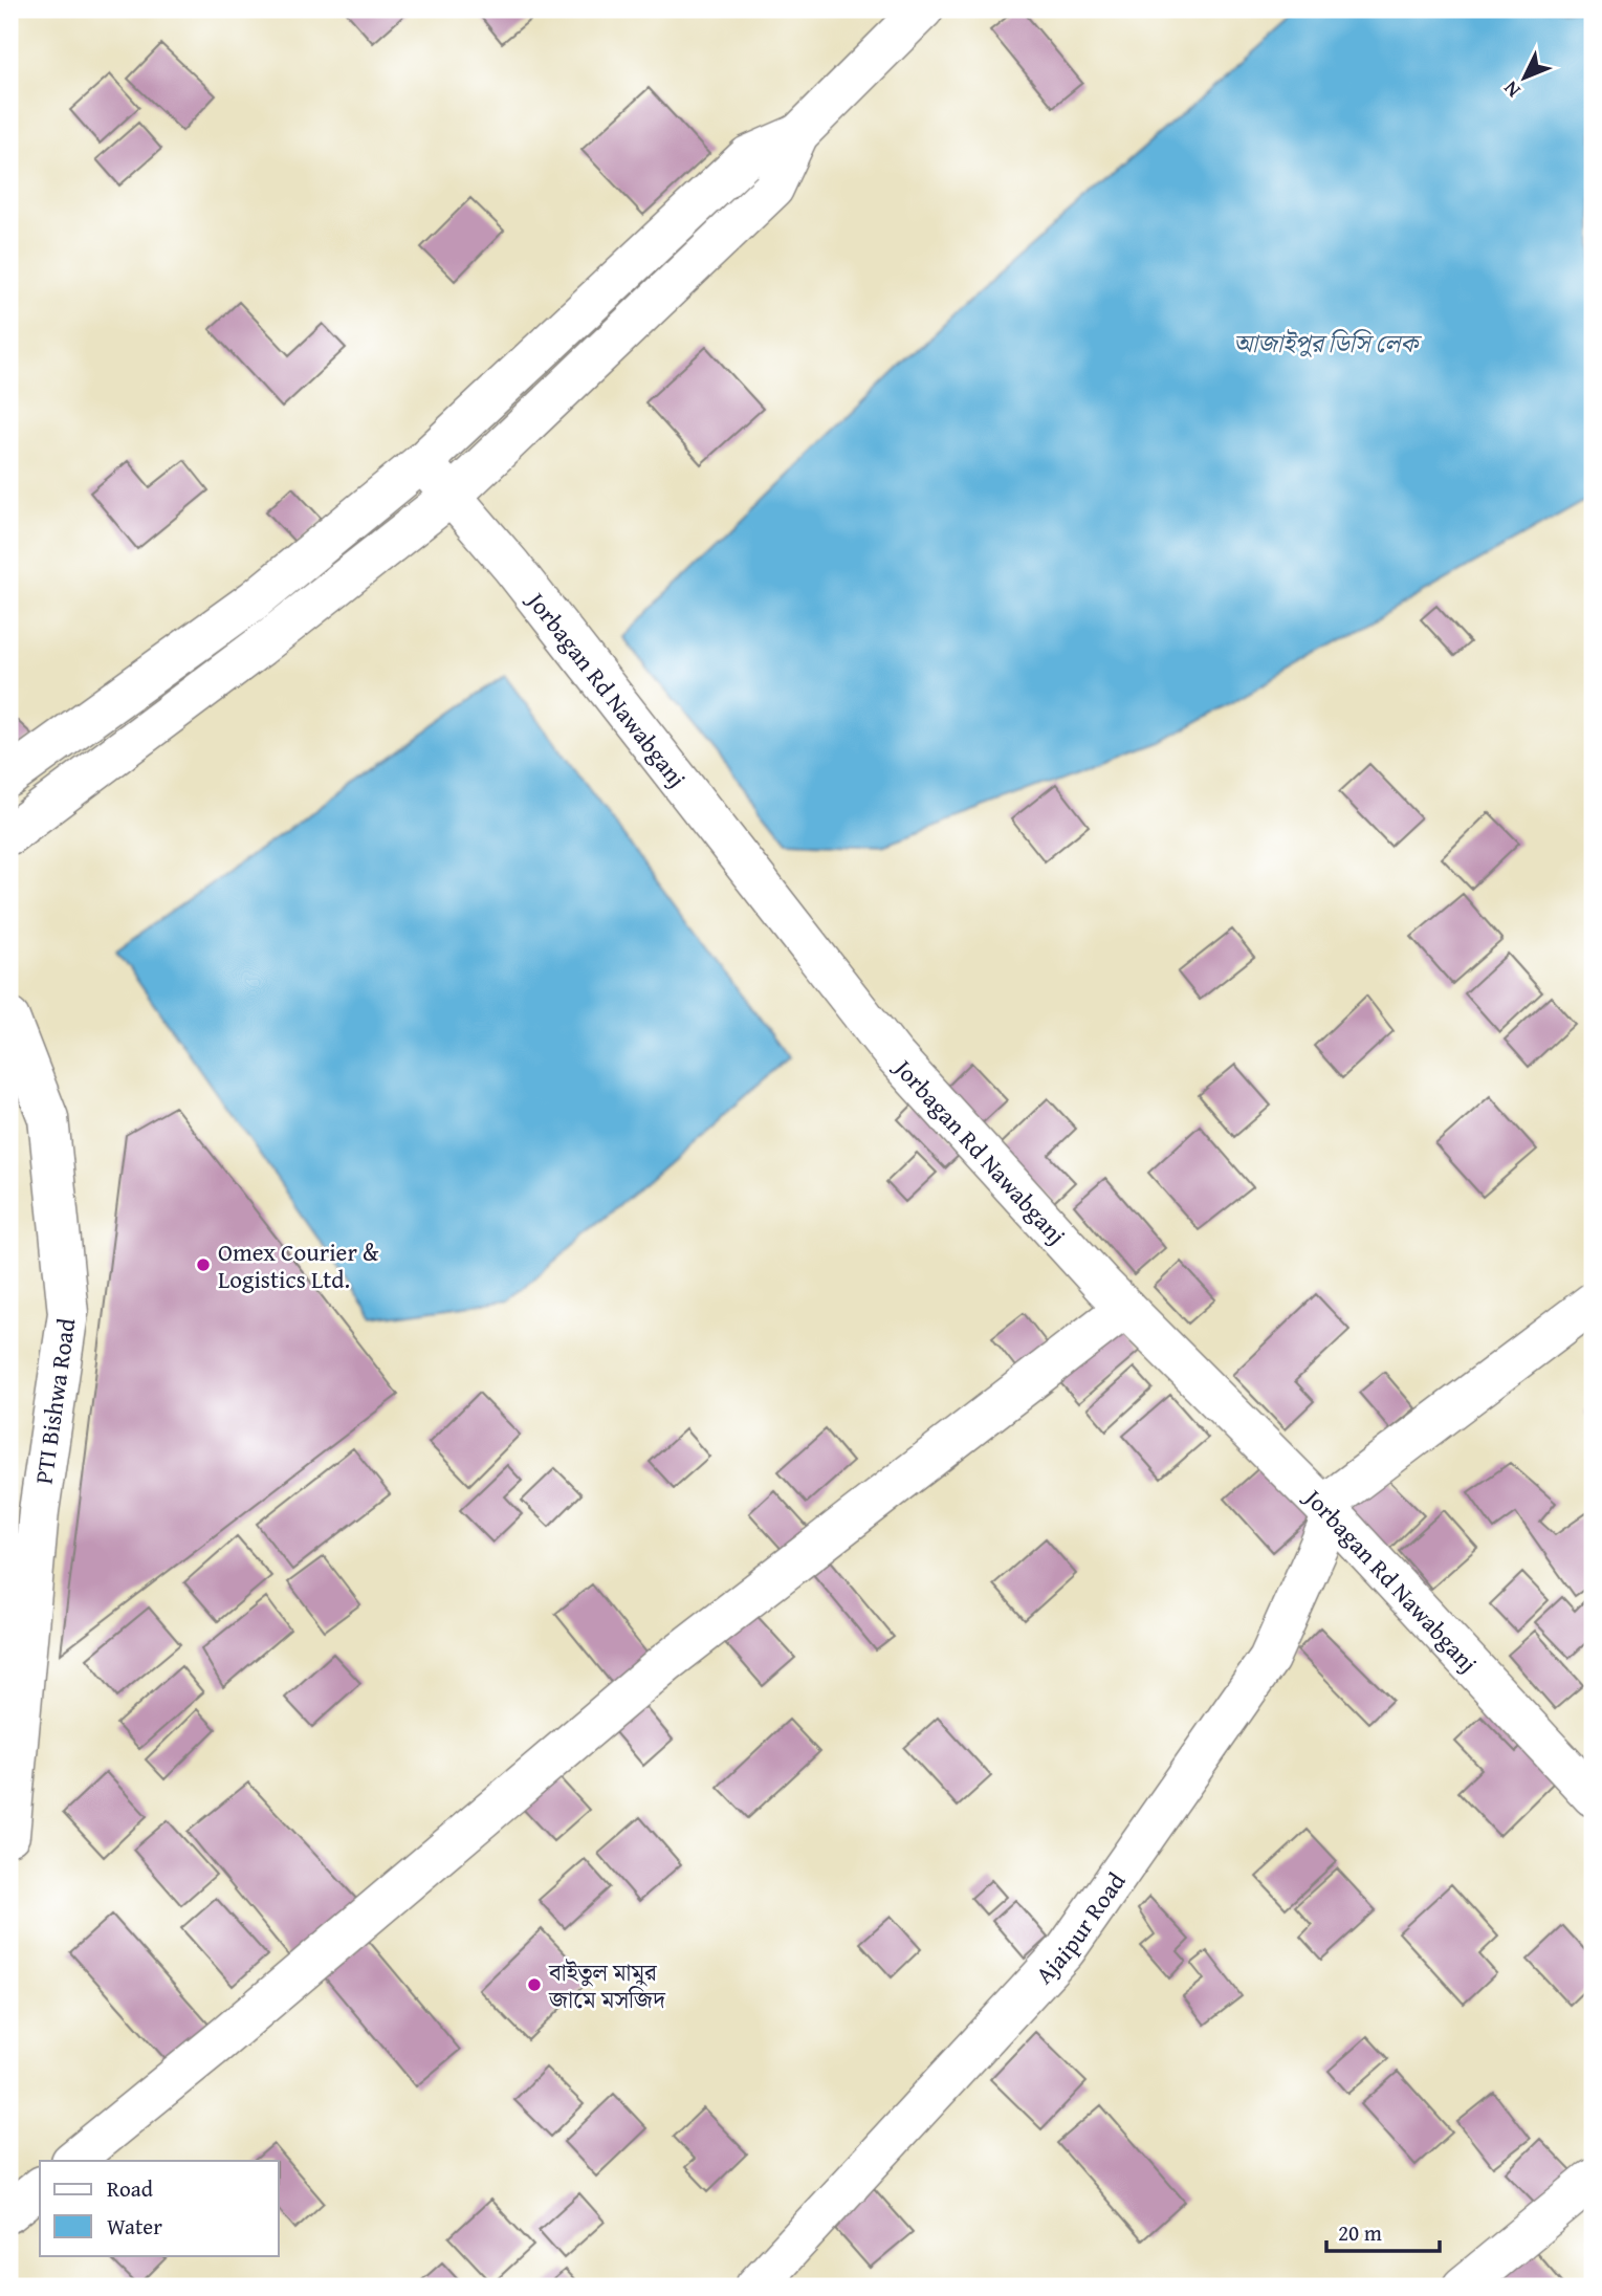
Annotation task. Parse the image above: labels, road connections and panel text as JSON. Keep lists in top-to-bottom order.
{
  "streets": {
    "main road": ["Jorbagan Rd Nawabganj", "PTI Bishwa Road", "Ajaipur Road"]
  },
  "crossings": [
    ["Jorbagan Rd Nawabganj", "Ajaipur Road"]
  ],
  "water": ["আজাইপুর ডিসি লেক"],
  "places": ["Omex Courier & Logistics Ltd.", "বাইতুল মামুর জামে মসজিদ"],
  "legend": ["Road", "Water"],
  "scale_bar": "20 m",
  "north": "bottom left"
}
